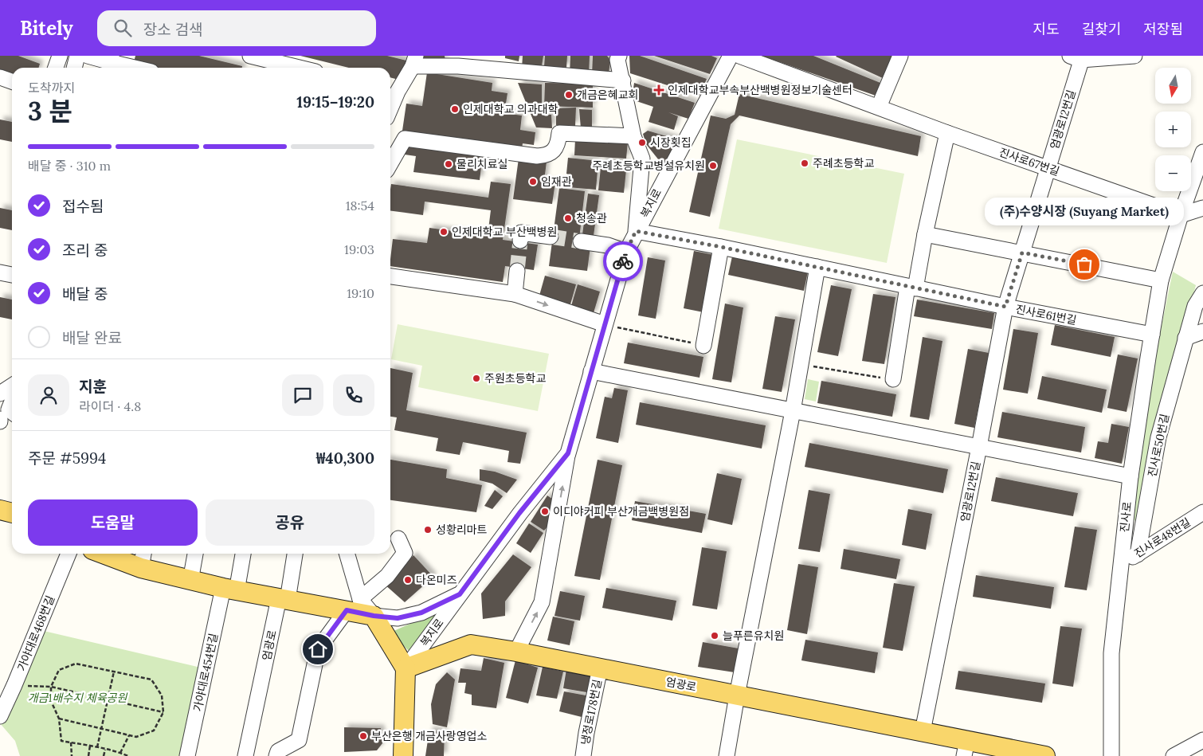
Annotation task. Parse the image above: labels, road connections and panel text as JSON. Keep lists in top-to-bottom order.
{
  "streets": {
    "main road": ["엄광로"],
    "street": [
      "엄광로12번길",
      "진사로67번길",
      "복지로",
      "진사로61번길",
      "진사로50번길",
      "진사로",
      "진사로48번길",
      "가야대로468번길",
      "가야대로454번길",
      "냉정로178번길"
    ]
  },
  "crossings": [
    ["엄광로12번길", "진사로67번길"],
    ["엄광로12번길", "진사로61번길"],
    ["엄광로12번길", "엄광로"],
    ["진사로67번길", "진사로"],
    ["복지로", "진사로61번길"],
    ["복지로", "엄광로"],
    ["진사로61번길", "진사로"],
    ["진사로50번길", "진사로48번길"],
    ["진사로", "진사로48번길"],
    ["엄광로", "냉정로178번길"]
  ],
  "parks": ["개금1배수지 체육공원"],
  "places": {
    "health": ["인제대학교부속부산백병원정보기술센터"],
    "other": [
      "개금은혜교회",
      "인제대학교 의과대학",
      "시장횟집",
      "주례초등학교",
      "물리치료실",
      "주례초등학교병설유치원",
      "임재관",
      "청송관",
      "인제대학교 부산백병원",
      "(주)수양시장 (Suyang Market)",
      "주원초등학교",
      "이디야커피 부산개금백병원점",
      "성황리마트",
      "다온미즈",
      "늘푸른유치원",
      "부산은행 개금사랑영업소"
    ]
  },
  "north": "bottom",
  "page": {
    "header": "Bitely",
    "search": "장소 검색",
    "nav": ["지도", "길찾기", "저장됨"],
    "map_buttons": ["+", "−"],
    "heading": ["3 분", "도착까지", "19:15–19:20"],
    "panel": [
      "지훈",
      "라이더 · 4.8",
      "주문 #5994",
      "₩40,300"
    ],
    "bar": "배달 중 · 310 m",
    "list": [
      ["접수됨", "18:54"],
      ["조리 중", "19:03"],
      ["배달 중", "19:10"],
      "배달 완료"
    ],
    "bubble": "(주)수양시장 (Suyang Market)",
    "buttons": ["도움말", "공유"]
  }
}
